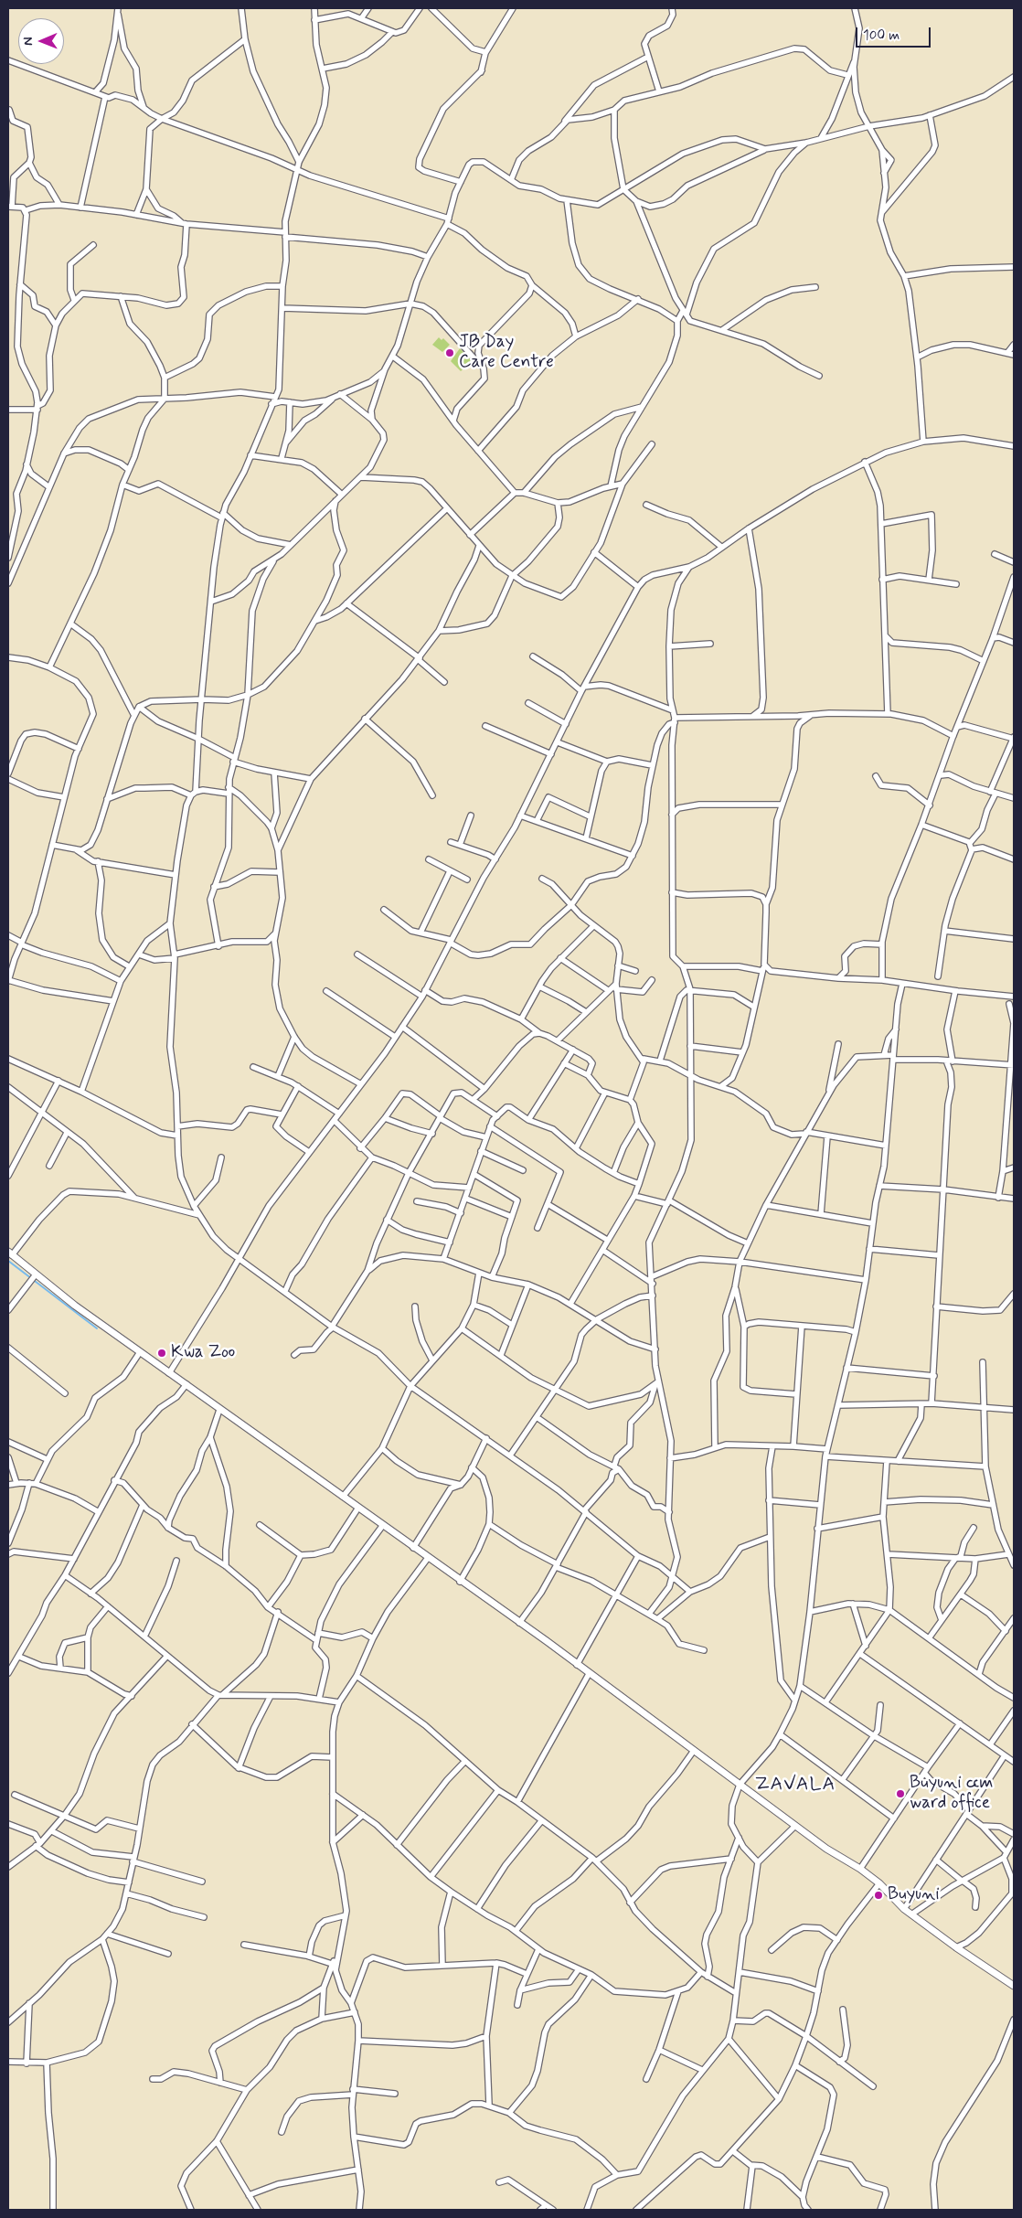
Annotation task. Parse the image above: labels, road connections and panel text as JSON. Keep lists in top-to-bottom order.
{
  "districts": ["ZAVALA"],
  "places": [
    "JB Day Care Centre",
    "Kwa Zoo",
    "Buyuni ccm ward office",
    "Buyuni"
  ],
  "scale_bar": "100 m",
  "north": "left"
}
